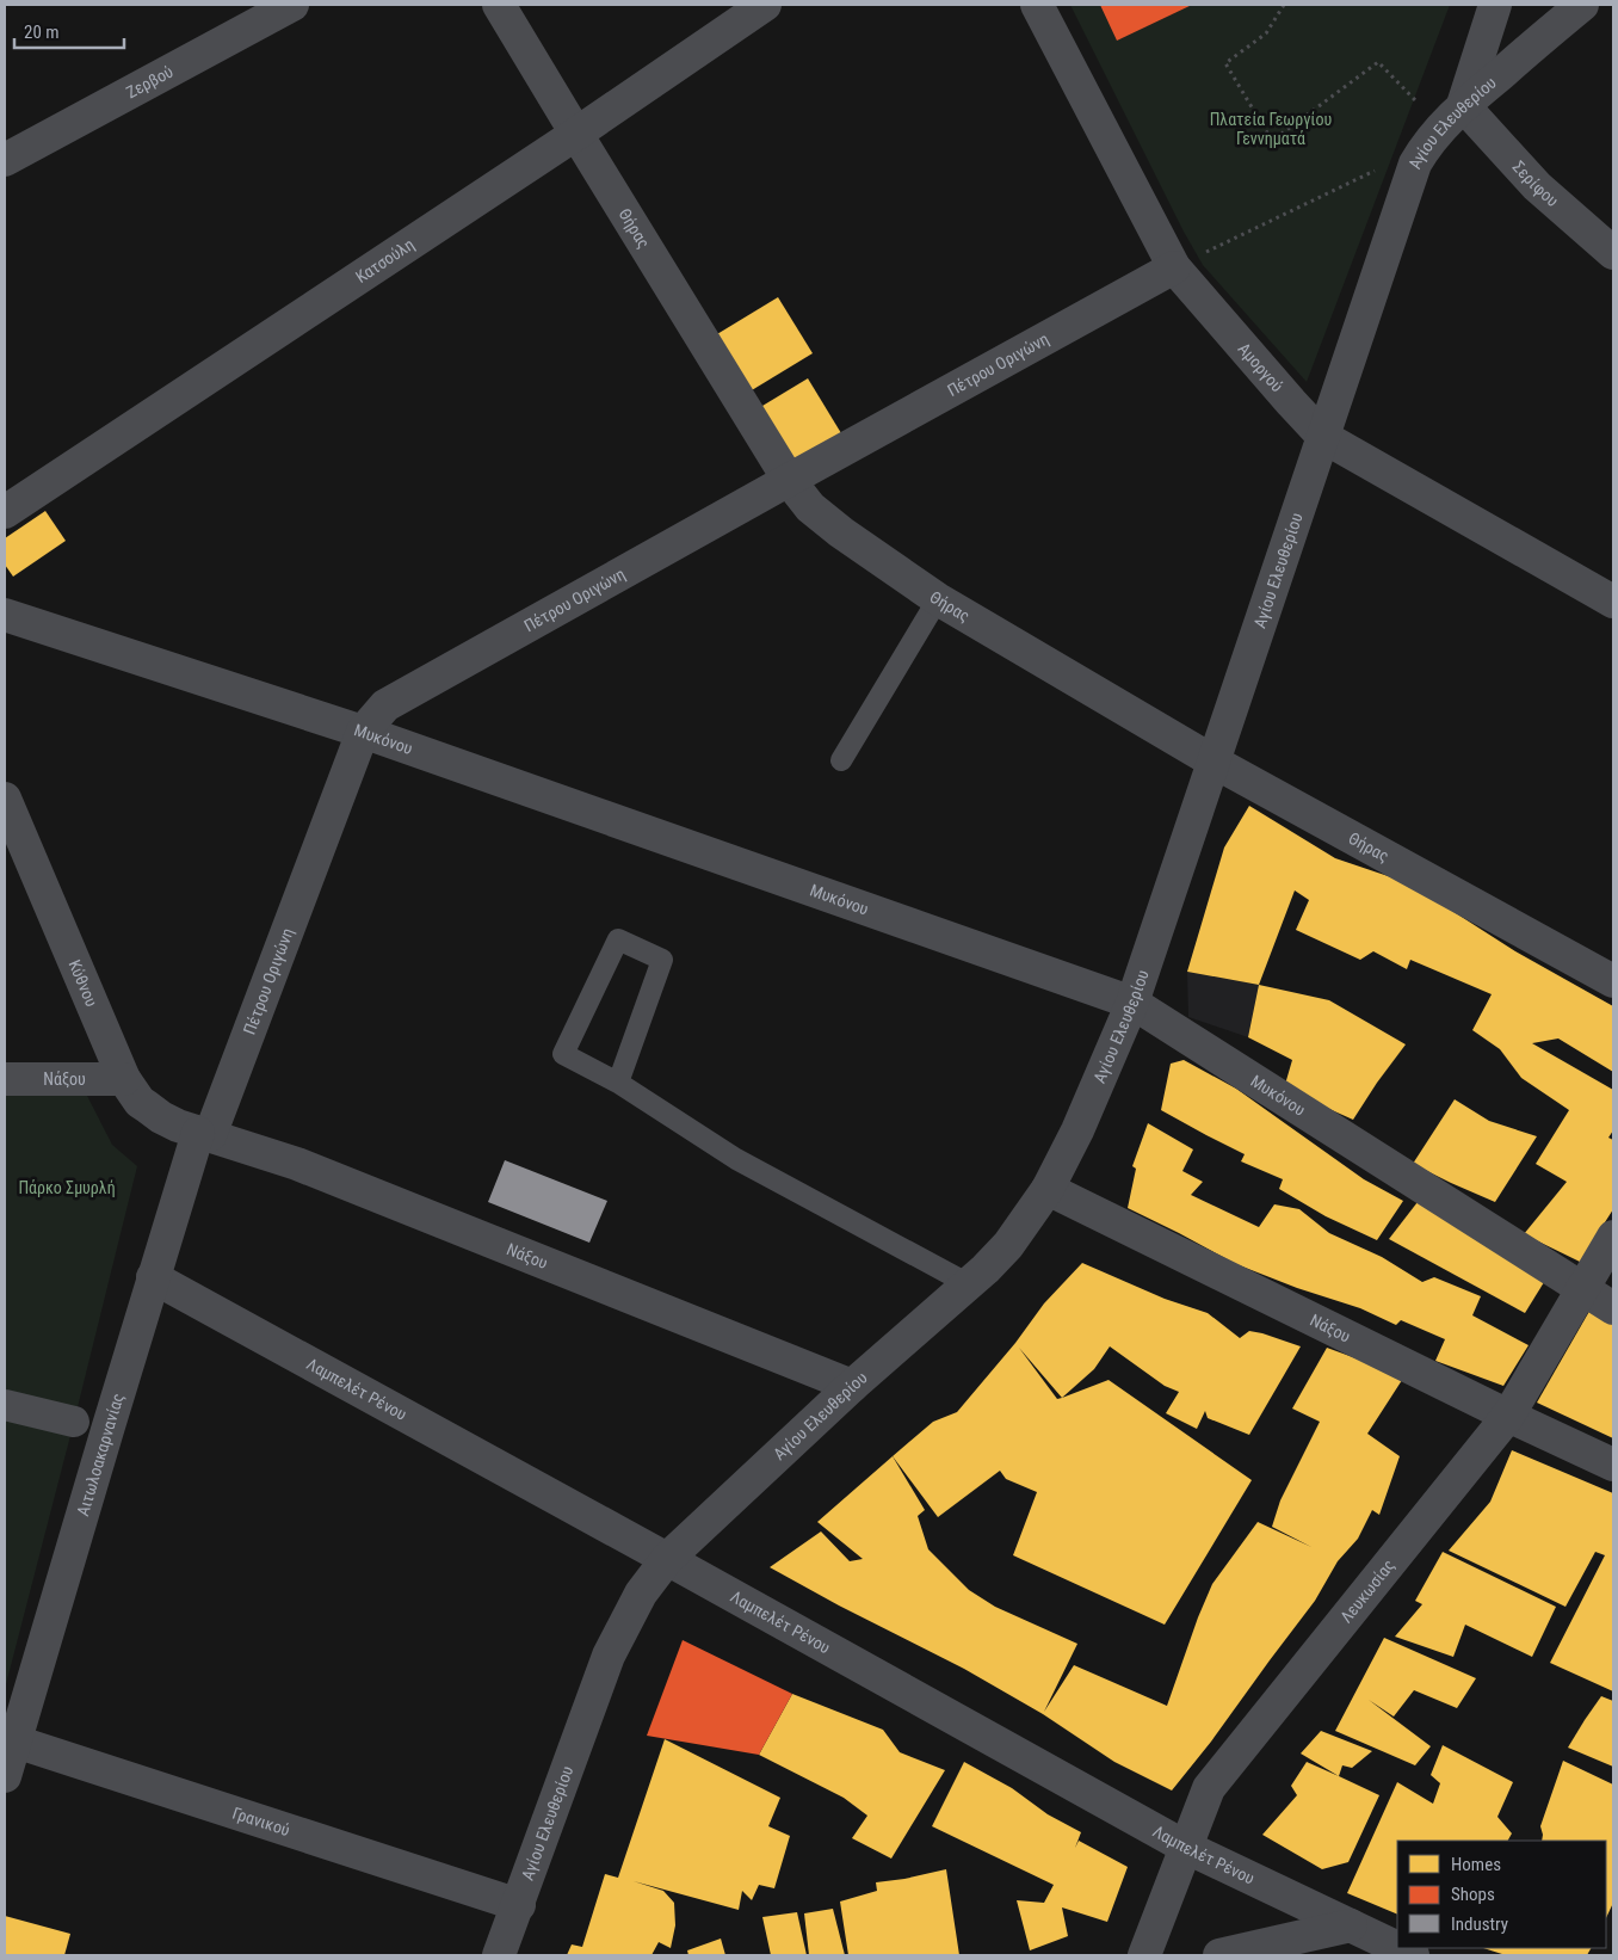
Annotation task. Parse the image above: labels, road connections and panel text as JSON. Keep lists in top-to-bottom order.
{
  "streets": {
    "street": [
      "Ζερβού",
      "Αγίου Ελευθερίου",
      "Σερίφου",
      "Θήρας",
      "Κατσούλη",
      "Πέτρου Οριγώνη",
      "Αμοργού",
      "Μυκόνου",
      "Κύθνου",
      "Νάξου",
      "Λαμπελέτ Ρένου",
      "Αιτωλοακαρνανίας",
      "Λευκωσίας",
      "Γρανικού"
    ]
  },
  "crossings": [
    ["Αγίου Ελευθερίου", "Σερίφου"],
    ["Αγίου Ελευθερίου", "Θήρας"],
    ["Αγίου Ελευθερίου", "Αμοργού"],
    ["Αγίου Ελευθερίου", "Μυκόνου"],
    ["Αγίου Ελευθερίου", "Νάξου"],
    ["Αγίου Ελευθερίου", "Λαμπελέτ Ρένου"],
    ["Αγίου Ελευθερίου", "Γρανικού"],
    ["Θήρας", "Κατσούλη"],
    ["Θήρας", "Πέτρου Οριγώνη"],
    ["Πέτρου Οριγώνη", "Αμοργού"],
    ["Πέτρου Οριγώνη", "Μυκόνου"],
    ["Πέτρου Οριγώνη", "Κύθνου"],
    ["Πέτρου Οριγώνη", "Νάξου"],
    ["Πέτρου Οριγώνη", "Αιτωλοακαρνανίας"],
    ["Μυκόνου", "Λευκωσίας"],
    ["Κύθνου", "Νάξου"],
    ["Κύθνου", "Αιτωλοακαρνανίας"],
    ["Νάξου", "Αιτωλοακαρνανίας"],
    ["Νάξου", "Λευκωσίας"],
    ["Λαμπελέτ Ρένου", "Αιτωλοακαρνανίας"],
    ["Λαμπελέτ Ρένου", "Λευκωσίας"],
    ["Αιτωλοακαρνανίας", "Γρανικού"]
  ],
  "parks": ["Πλατεία Γεωργίου Γεννηματά", "Πάρκο Σµυρλή"],
  "legend": ["Homes", "Shops", "Industry"],
  "scale_bar": "20 m"
}
